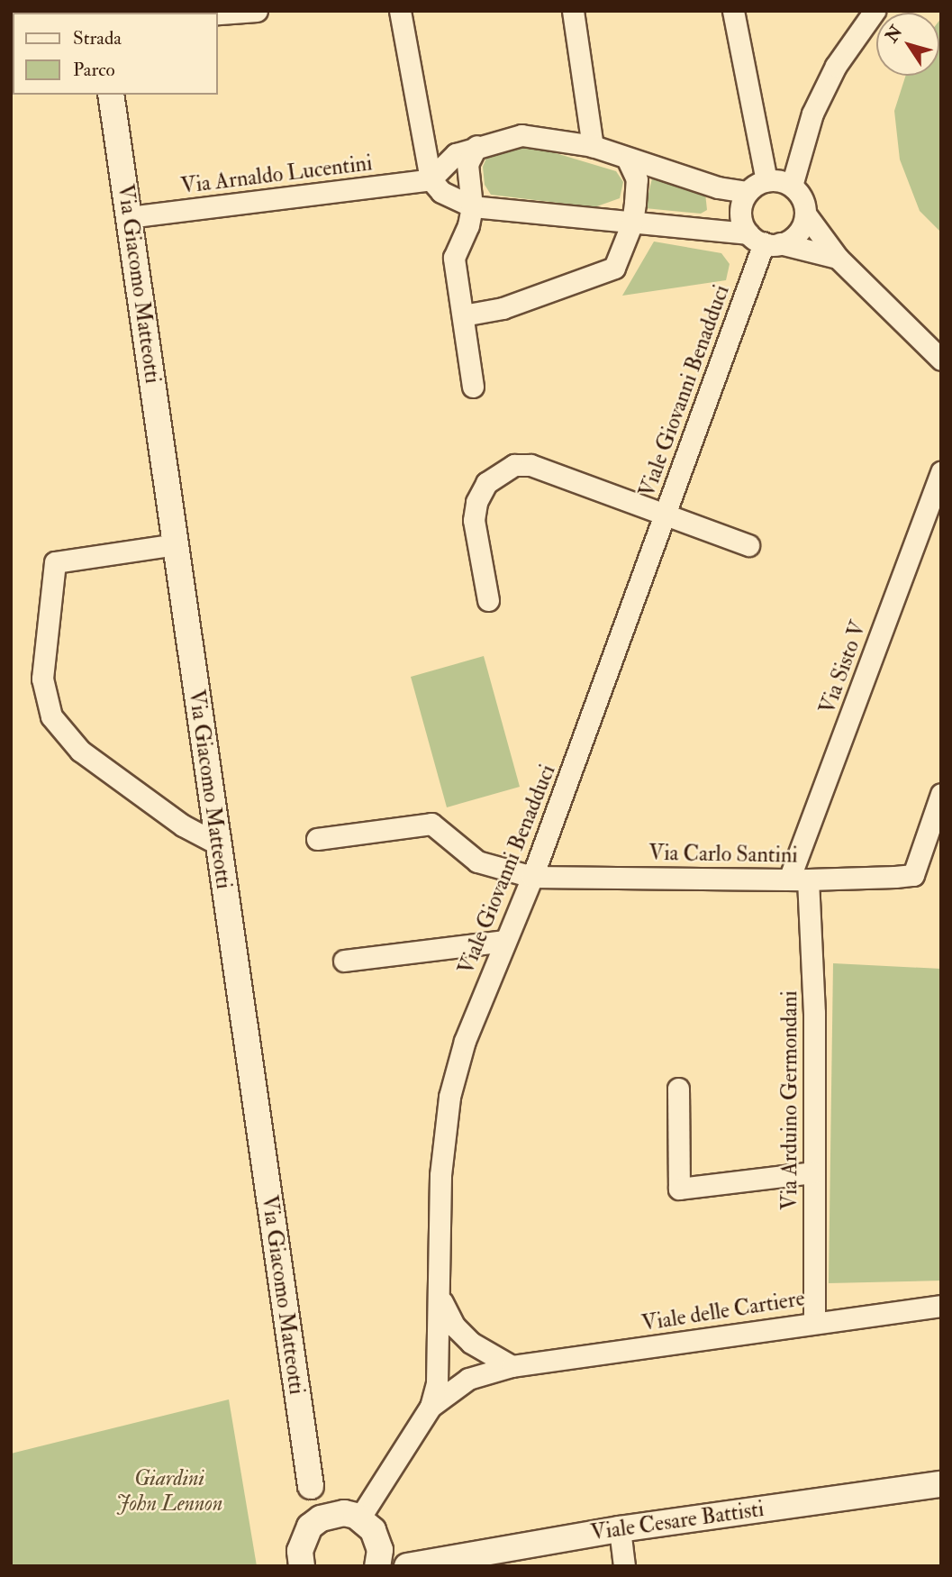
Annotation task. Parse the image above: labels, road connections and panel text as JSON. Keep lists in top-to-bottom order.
{
  "streets": {
    "street": [
      "Via Arnaldo Lucentini",
      "Via Giacomo Matteotti",
      "Viale Giovanni Benadduci",
      "Via Sisto V",
      "Via Carlo Santini",
      "Via Arduino Germondani",
      "Viale delle Cartiere",
      "Viale Cesare Battisti"
    ]
  },
  "crossings": [
    ["Via Arnaldo Lucentini", "Via Giacomo Matteotti"],
    ["Viale Giovanni Benadduci", "Via Carlo Santini"],
    ["Viale Giovanni Benadduci", "Viale delle Cartiere"],
    ["Viale Giovanni Benadduci", "Viale Cesare Battisti"],
    ["Via Sisto V", "Via Carlo Santini"],
    ["Via Sisto V", "Via Arduino Germondani"],
    ["Via Carlo Santini", "Via Arduino Germondani"],
    ["Via Arduino Germondani", "Viale delle Cartiere"]
  ],
  "parks": ["Giardini John Lennon"],
  "legend": ["Strada", "Parco"],
  "north": "top left"
}
